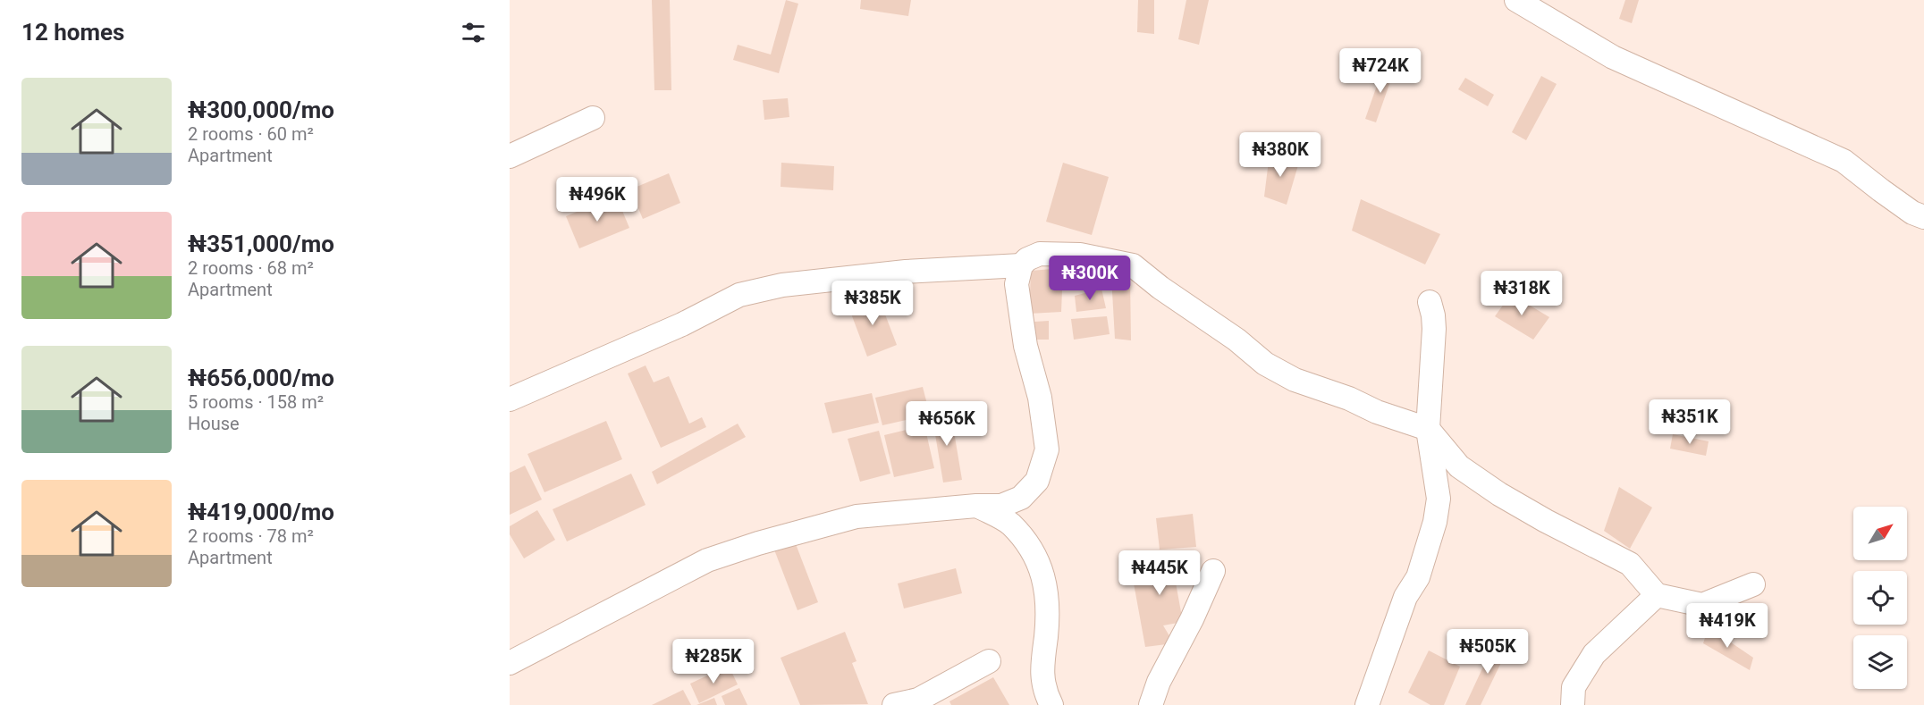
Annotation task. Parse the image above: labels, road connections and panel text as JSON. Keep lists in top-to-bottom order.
{
  "north": "top right",
  "page": {
    "heading": "12 homes",
    "price": [
      "₦724K",
      "₦380K",
      "₦496K",
      "₦300K",
      "₦318K",
      "₦385K",
      "₦351K",
      "₦656K",
      "₦445K",
      "₦419K",
      "₦505K",
      "₦285K"
    ],
    "list": [
      {
        "name": "₦300,000/mo",
        "note": "2 rooms · 60 m² · Apartment"
      },
      {
        "name": "₦351,000/mo",
        "note": "2 rooms · 68 m² · Apartment"
      },
      {
        "name": "₦656,000/mo",
        "note": "5 rooms · 158 m² · House"
      },
      {
        "name": "₦419,000/mo",
        "note": "2 rooms · 78 m² · Apartment"
      }
    ]
  }
}
